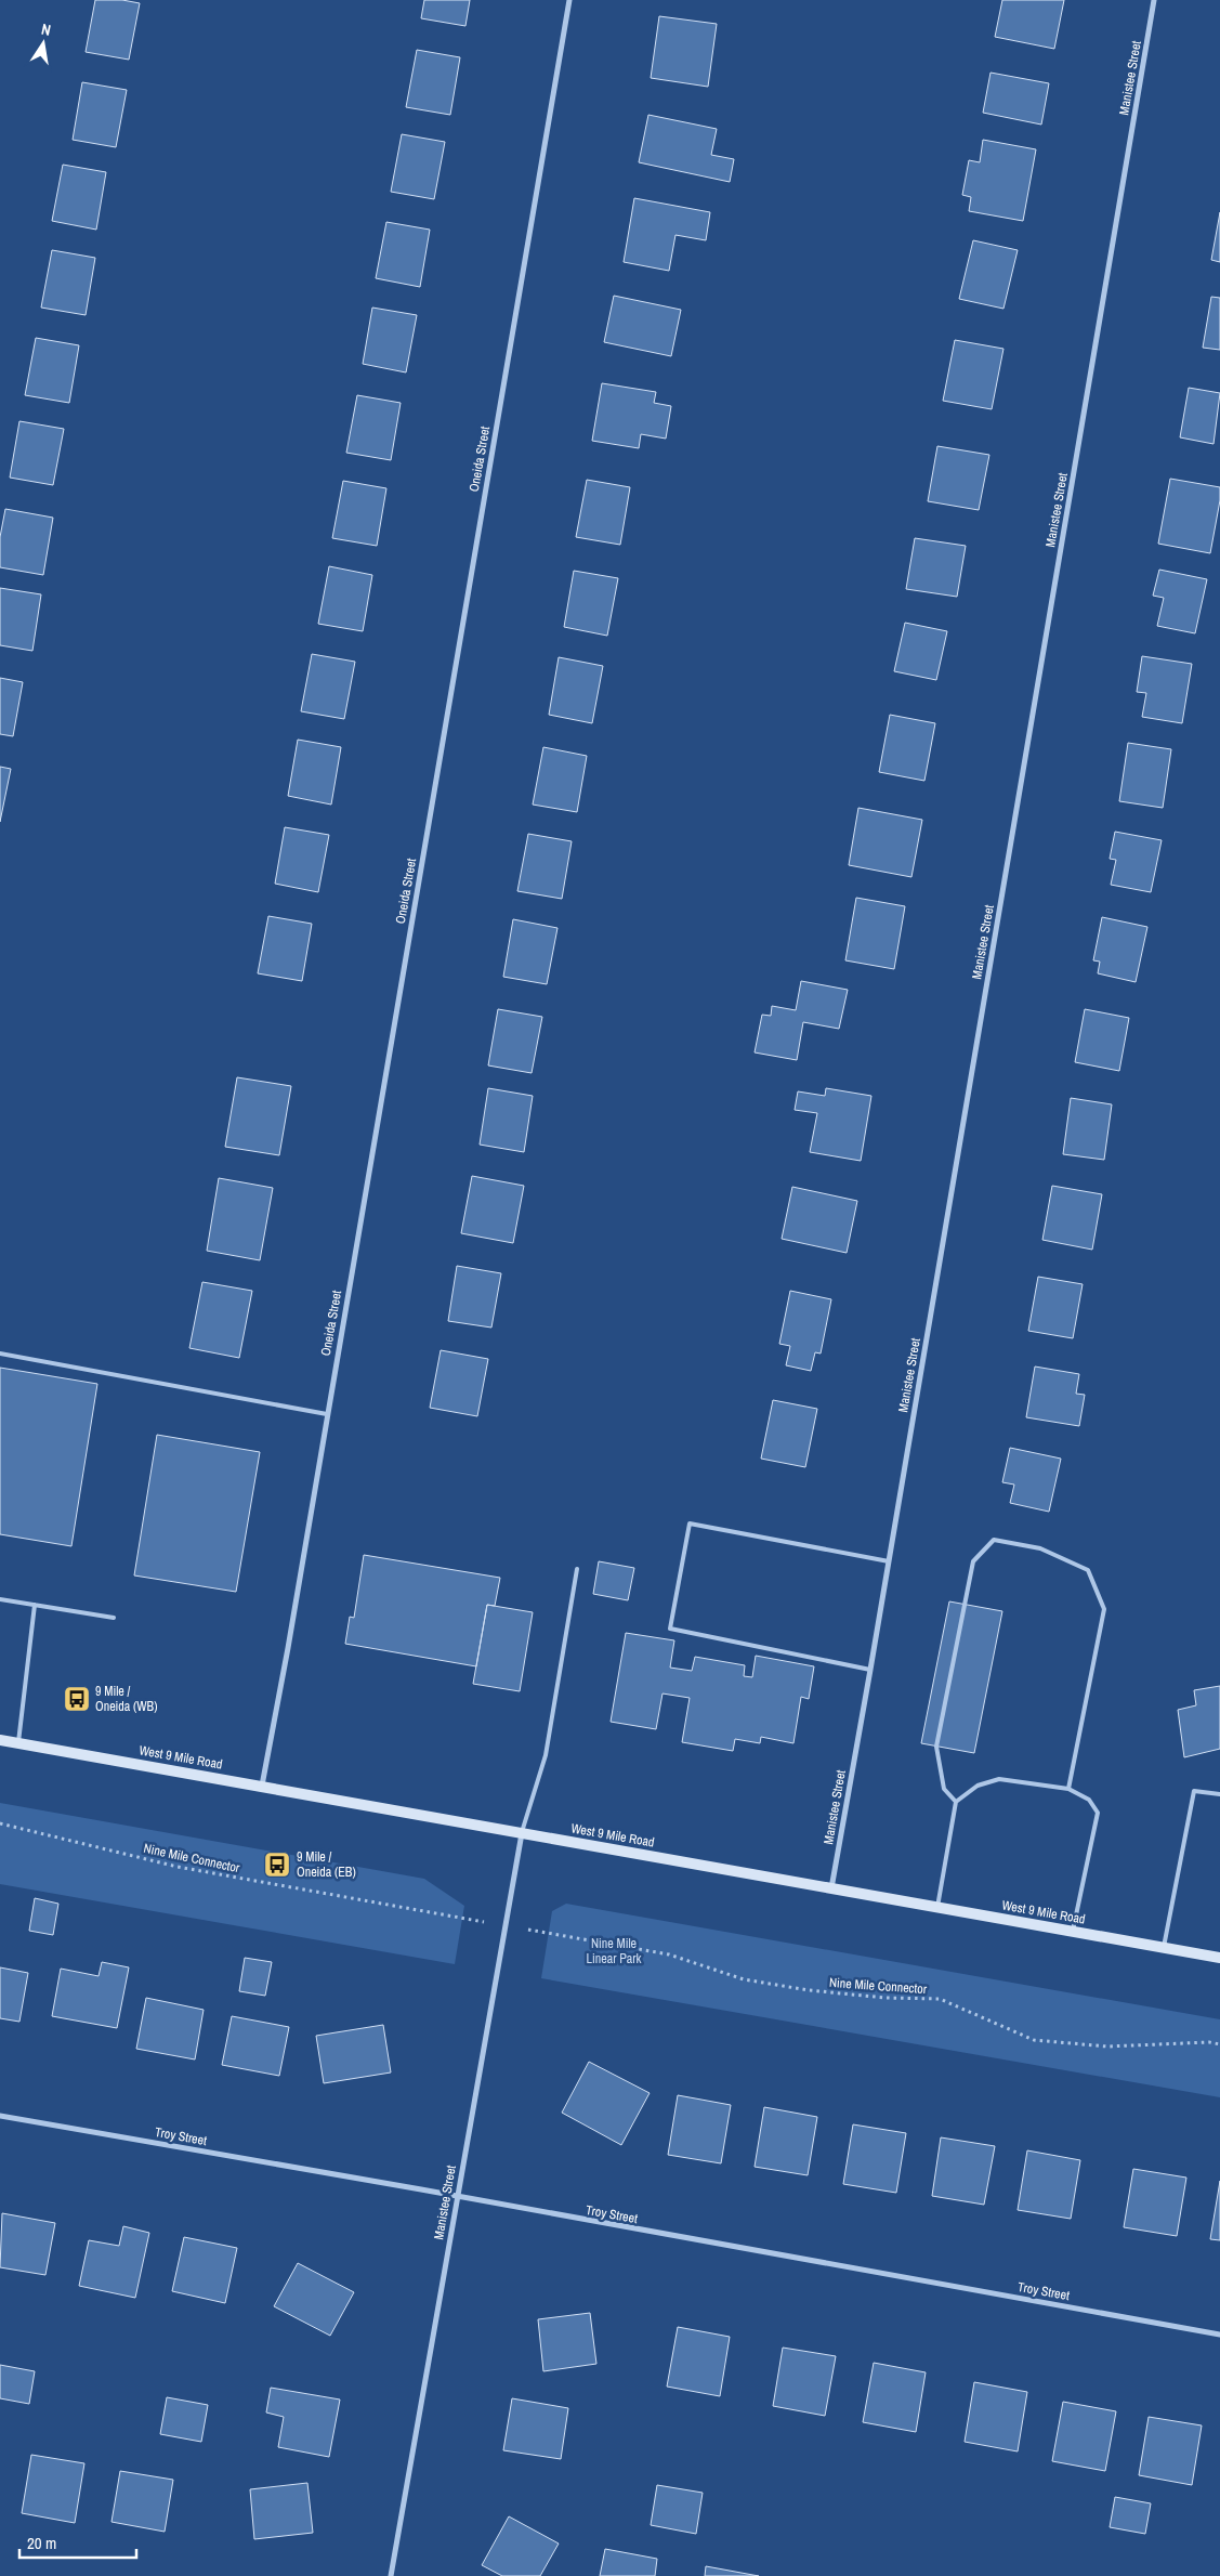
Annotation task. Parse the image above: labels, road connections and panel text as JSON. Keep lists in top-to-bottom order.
{
  "streets": {
    "main road": ["West 9 Mile Road"],
    "street": ["Manistee Street", "Oneida Street", "Troy Street"],
    "path": ["Nine Mile Connector"]
  },
  "crossings": [
    ["Manistee Street", "West 9 Mile Road"],
    ["Manistee Street", "Troy Street"],
    ["Oneida Street", "West 9 Mile Road"]
  ],
  "parks": ["Nine Mile Linear Park"],
  "places": {
    "bus stop": ["9 Mile / Oneida (WB)", "9 Mile / Oneida (EB)"]
  },
  "scale_bar": "20 m",
  "north": "top"
}
